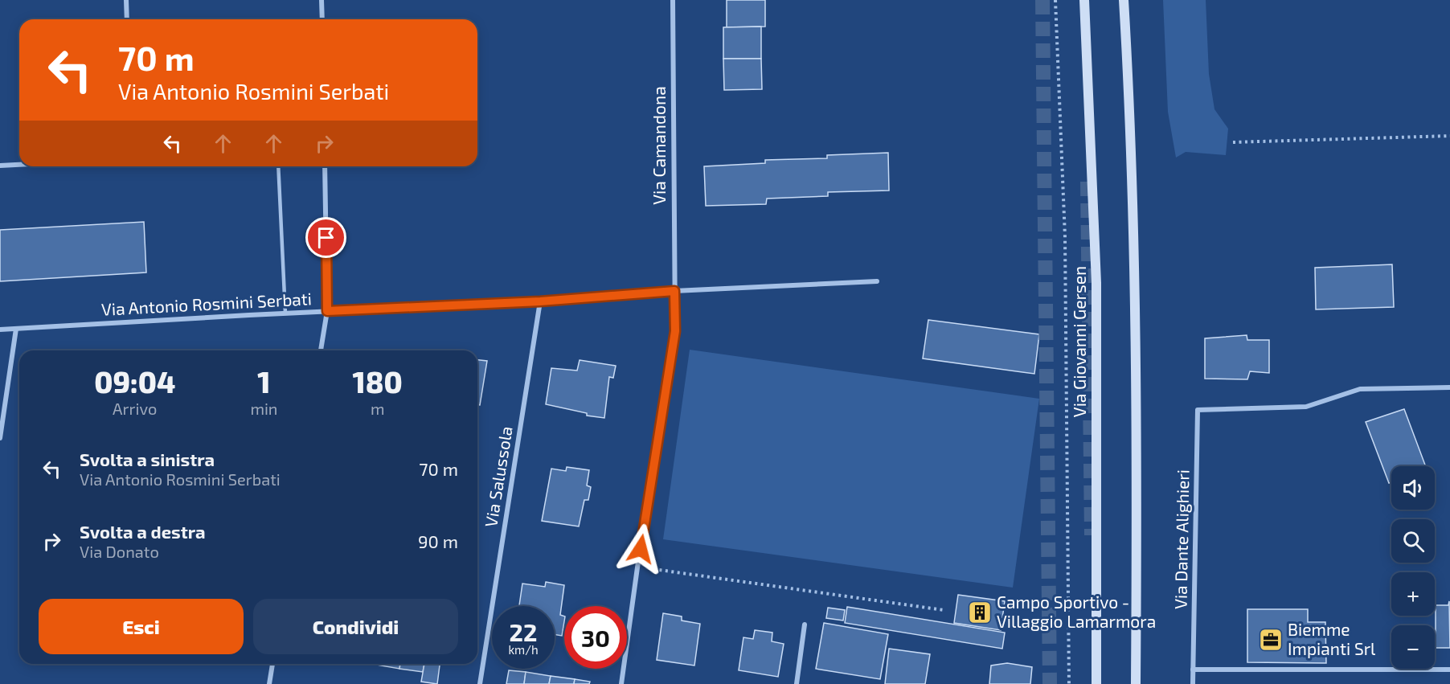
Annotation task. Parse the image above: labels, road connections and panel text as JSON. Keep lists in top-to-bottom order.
{
  "streets": {
    "street": [
      "Via Camandona",
      "Via Antonio Rosmini Serbati",
      "Via Giovanni Gersen",
      "Via Salussola",
      "Via Dante Alighieri"
    ]
  },
  "crossings": [
    ["Via Camandona", "Via Antonio Rosmini Serbati"],
    ["Via Antonio Rosmini Serbati", "Via Salussola"]
  ],
  "places": {
    "building": ["Campo Sportivo - Villaggio Lamarmora"],
    "office": ["Biemme Impianti Srl"]
  },
  "page": {
    "turn": ["70 m", "Via Antonio Rosmini Serbati"],
    "eta": [
      "09:04",
      "Arrivo",
      "1",
      "min",
      "180",
      "m"
    ],
    "list": [
      {
        "name": "Svolta a sinistra",
        "note": "Via Antonio Rosmini Serbati",
        "value": "70 m"
      },
      {
        "name": "Svolta a destra",
        "note": "Via Donato",
        "value": "90 m"
      }
    ],
    "map_buttons": ["+", "−"],
    "buttons": ["Esci", "Condividi"],
    "speed": "22 km/h",
    "limit": "30"
  }
}
